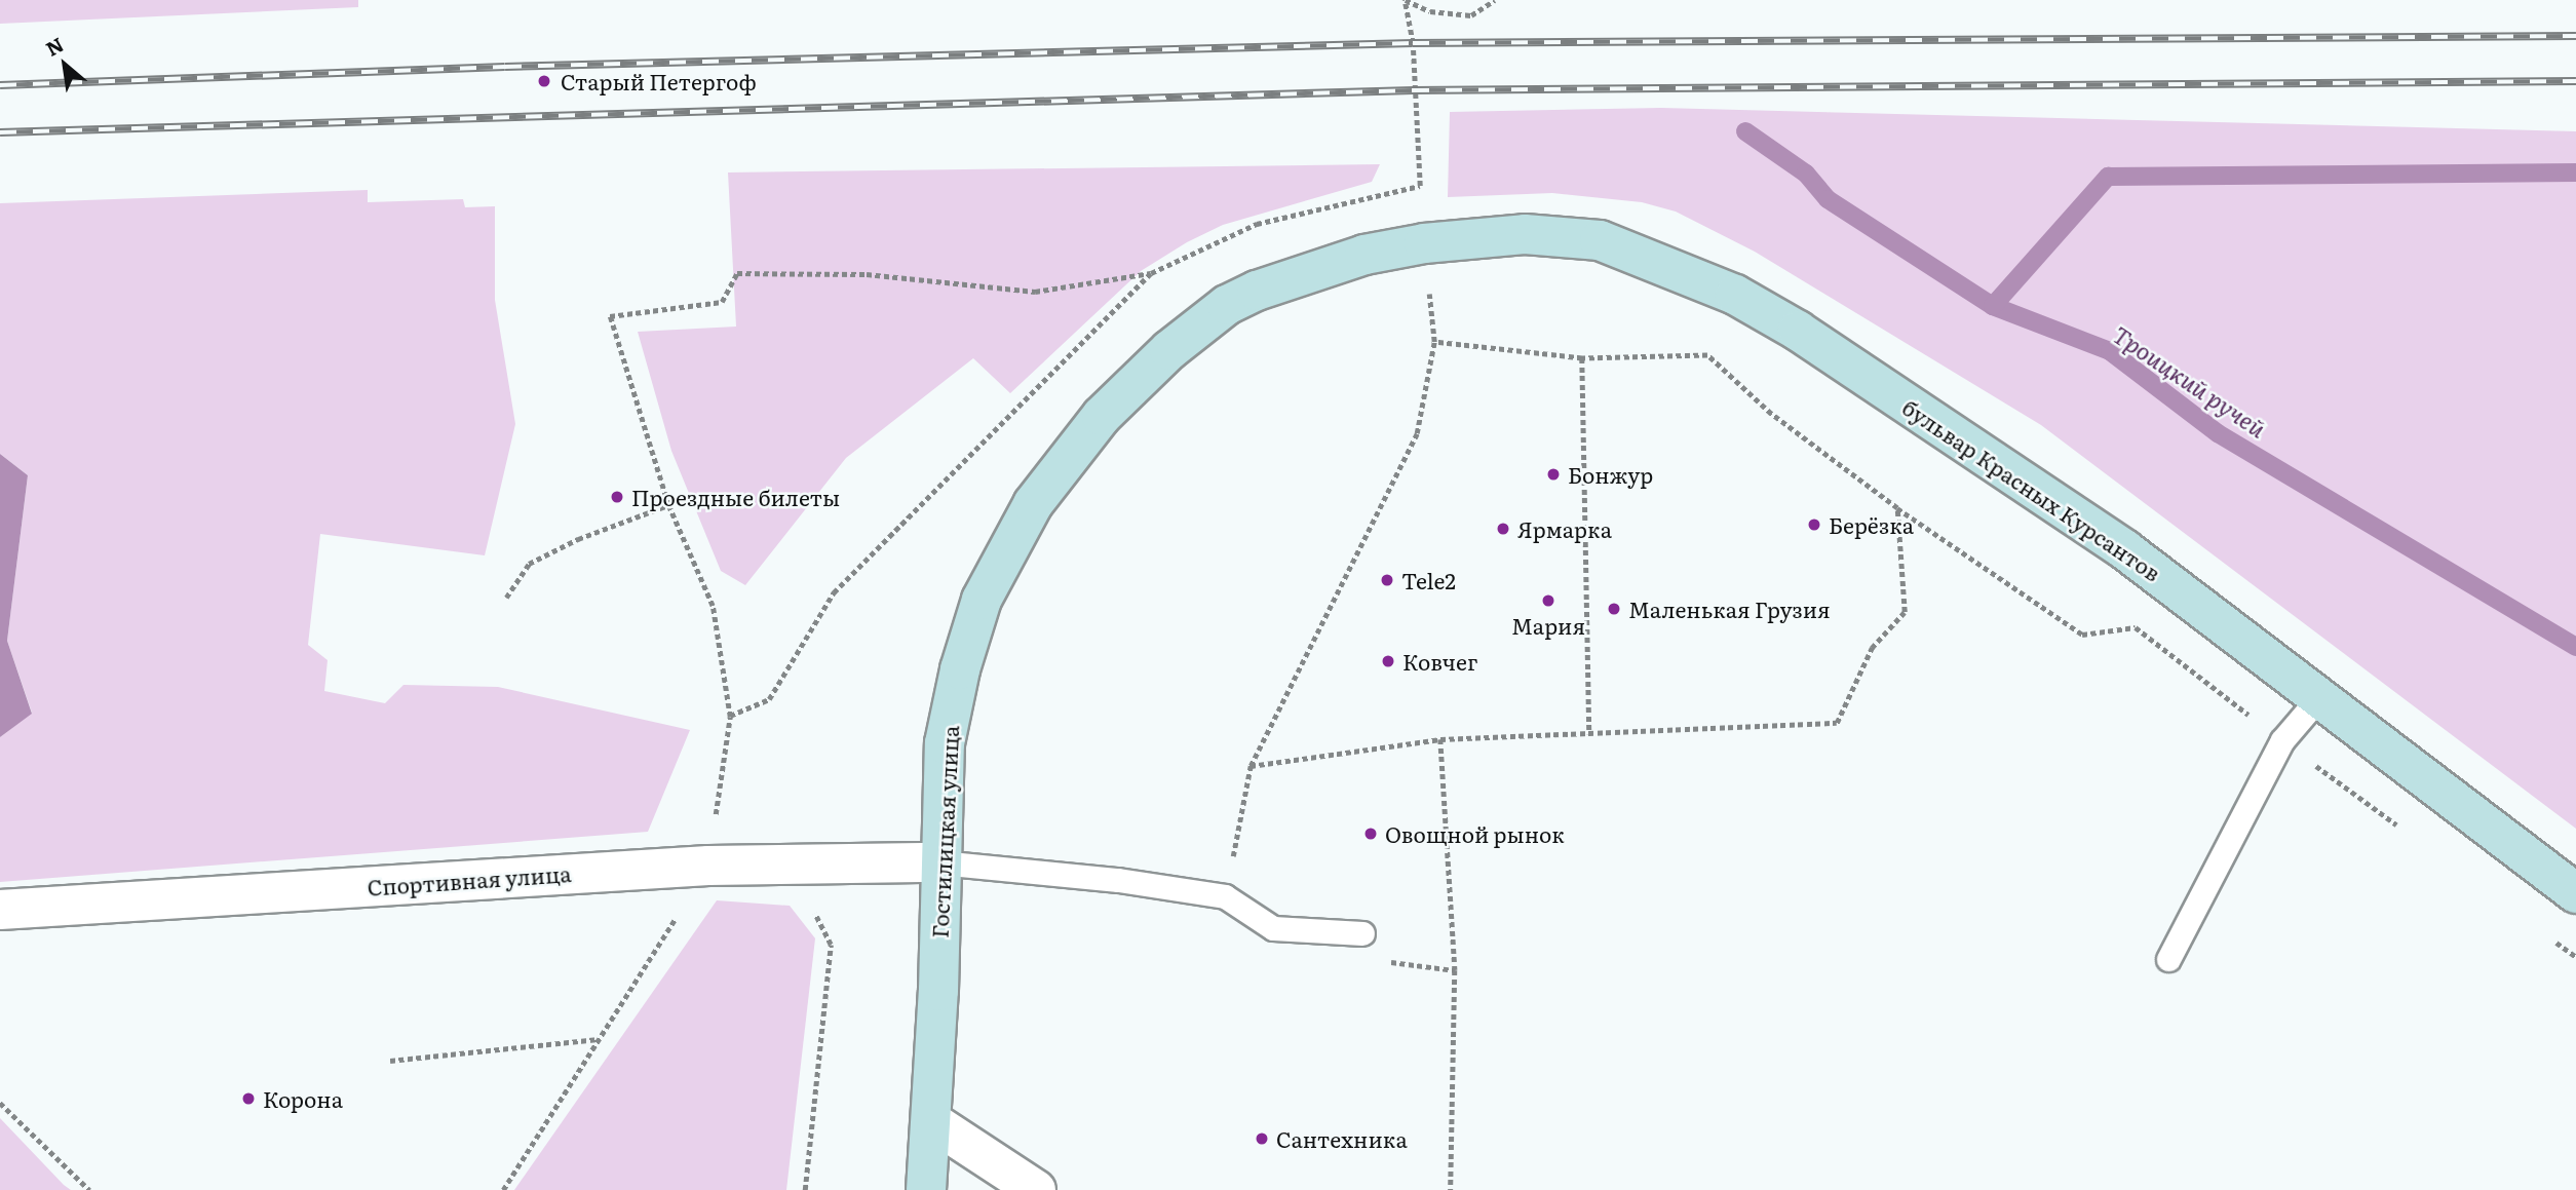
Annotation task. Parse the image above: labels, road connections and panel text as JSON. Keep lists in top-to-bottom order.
{
  "streets": {
    "main road": ["бульвар Красных Курсантов", "Гостилицкая улица"],
    "street": ["Спортивная улица"]
  },
  "crossings": [
    ["бульвар Красных Курсантов", "Гостилицкая улица"],
    ["Гостилицкая улица", "Спортивная улица"]
  ],
  "water": ["Троицкий ручей"],
  "places": [
    "Старый Петергоф",
    "Бонжур",
    "Проездные билеты",
    "Берёзка",
    "Ярмарка",
    "Tele2",
    "Мария",
    "Маленькая Грузия",
    "Ковчег",
    "Овощной рынок",
    "Корона",
    "Сантехника"
  ],
  "north": "top left"
}
